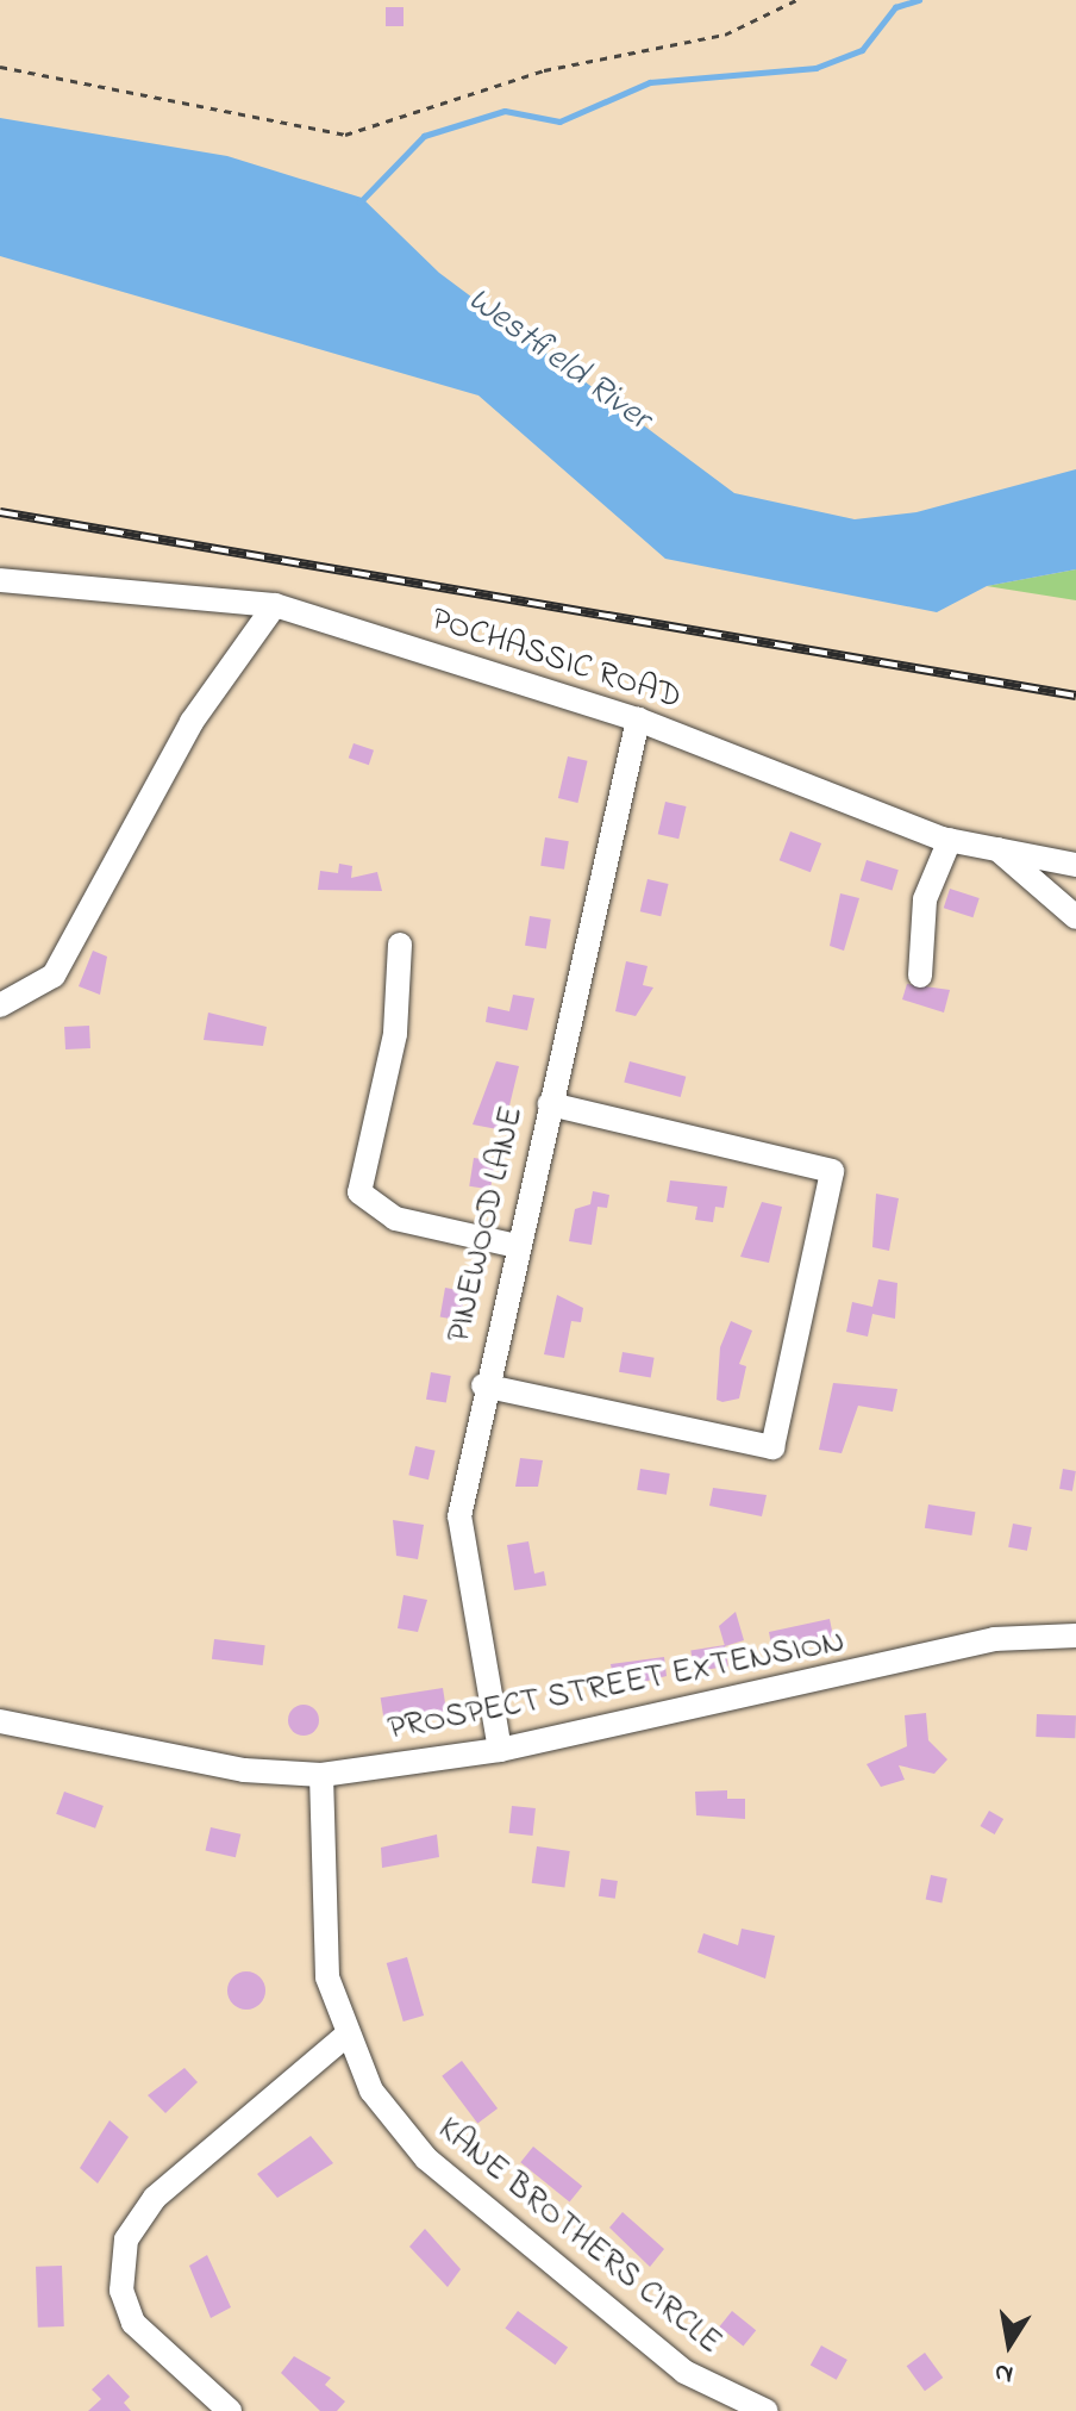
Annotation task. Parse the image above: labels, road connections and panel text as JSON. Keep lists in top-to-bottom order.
{
  "streets": {
    "street": [
      "POCHASSIC ROAD",
      "PINEWOOD LANE",
      "PROSPECT STREET EXTENSION",
      "KANE BROTHERS CIRCLE"
    ]
  },
  "crossings": [
    ["POCHASSIC ROAD", "PINEWOOD LANE"],
    ["PINEWOOD LANE", "PROSPECT STREET EXTENSION"],
    ["PROSPECT STREET EXTENSION", "KANE BROTHERS CIRCLE"]
  ],
  "water": ["Westfield River"],
  "north": "bottom"
}
